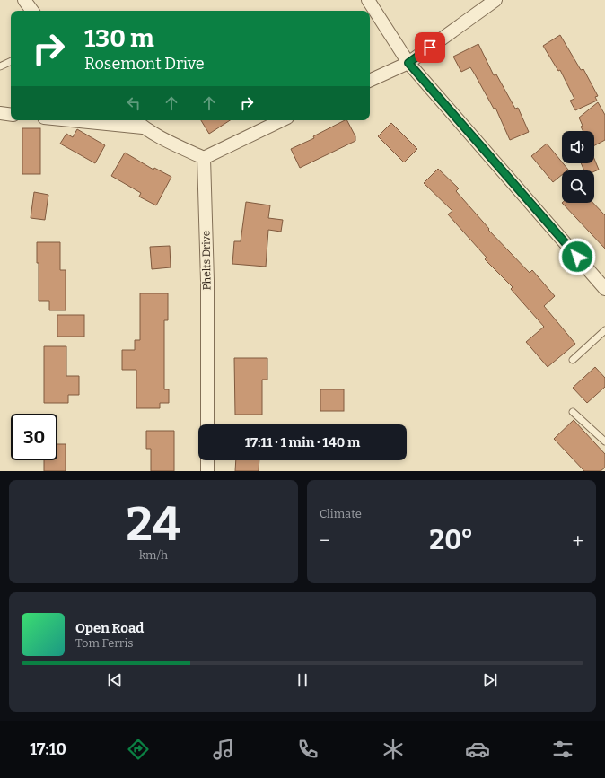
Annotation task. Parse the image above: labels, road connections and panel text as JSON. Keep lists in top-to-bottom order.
{
  "streets": {
    "street": ["Phelts Drive"]
  },
  "page": {
    "turn": ["130 m", "Rosemont Drive"],
    "limit": "30",
    "trip": "17:11 · 1 min · 140 m",
    "tile": [
      ["24", "km/h"],
      "Climate"
    ],
    "heat": ["−", "20°", "+"],
    "song": ["Open Road", "Tom Ferris"],
    "tabs": "17:10"
  }
}
